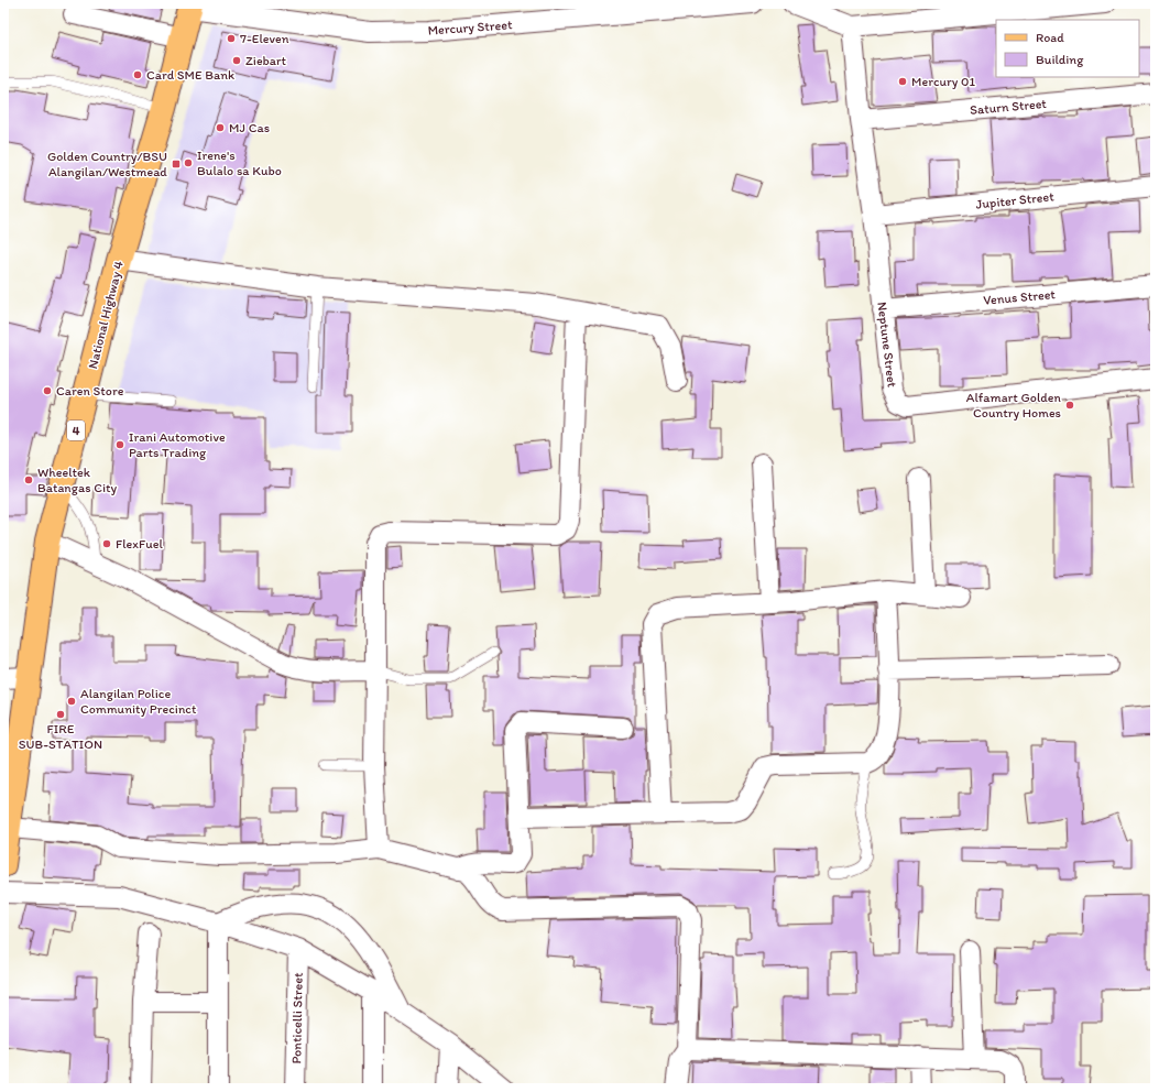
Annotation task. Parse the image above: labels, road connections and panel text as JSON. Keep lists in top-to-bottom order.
{
  "streets": {
    "main road": ["National Highway 4", "4"],
    "street": [
      "Mercury Street",
      "Saturn Street",
      "Jupiter Street",
      "Venus Street",
      "Neptune Street",
      "Ponticelli Street"
    ]
  },
  "crossings": [
    ["Mercury Street", "National Highway 4"],
    ["Saturn Street", "Neptune Street"],
    ["Jupiter Street", "Neptune Street"],
    ["Venus Street", "Neptune Street"]
  ],
  "places": {
    "other": [
      "7-Eleven",
      "Ziebart",
      "Card SME Bank",
      "Mercury 01",
      "MJ Cas",
      "Irene's Bulalo sa Kubo",
      "Caren Store",
      "Alfamart Golden Country Homes",
      "Irani Automotive Parts Trading",
      "Wheeltek Batangas City",
      "FlexFuel",
      "Alangilan Police Community Precinct",
      "FIRE SUB-STATION"
    ],
    "transit": ["Golden Country/BSU Alangilan/Westmead"]
  },
  "legend": ["Road", "Building"]
}
